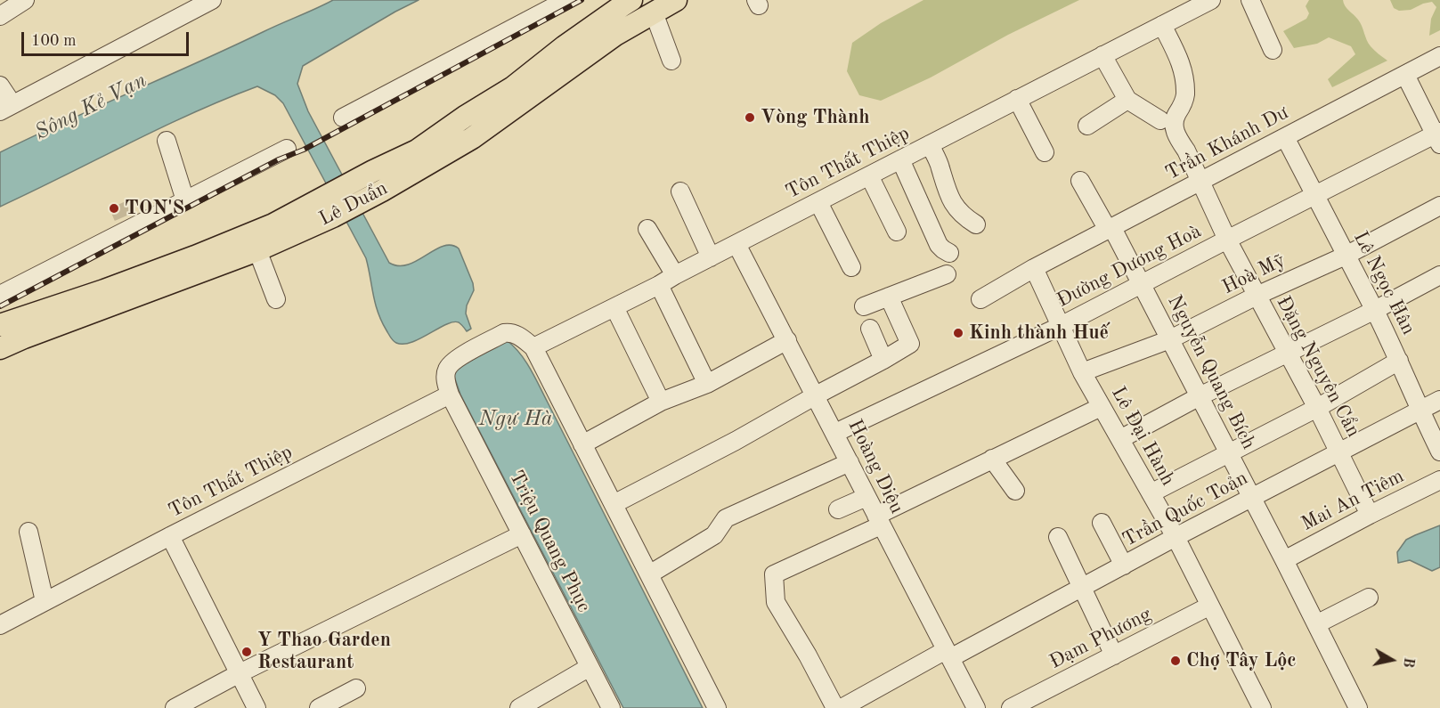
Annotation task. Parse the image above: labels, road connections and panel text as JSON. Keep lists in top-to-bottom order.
{
  "streets": {
    "main road": ["Lê Duẩn"],
    "street": [
      "Trần Khánh Dư",
      "Tôn Thất Thiệp",
      "Đường Dương Hoà",
      "Hoà Mỹ",
      "Lê Ngọc Hân",
      "Đặng Nguyên Cẩn",
      "Nguyễn Quang Bích",
      "Lê Đại Hành",
      "Hoàng Diệu",
      "Mai An Tiêm",
      "Trần Quốc Toản",
      "Triệu Quang Phục",
      "Đạm Phương"
    ]
  },
  "crossings": [
    ["Trần Khánh Dư", "Lê Ngọc Hân"],
    ["Trần Khánh Dư", "Đặng Nguyên Cẩn"],
    ["Trần Khánh Dư", "Nguyễn Quang Bích"],
    ["Trần Khánh Dư", "Lê Đại Hành"],
    ["Tôn Thất Thiệp", "Đặng Nguyên Cẩn"],
    ["Tôn Thất Thiệp", "Hoàng Diệu"],
    ["Tôn Thất Thiệp", "Triệu Quang Phục"],
    ["Đường Dương Hoà", "Lê Ngọc Hân"],
    ["Đường Dương Hoà", "Đặng Nguyên Cẩn"],
    ["Đường Dương Hoà", "Nguyễn Quang Bích"],
    ["Đường Dương Hoà", "Lê Đại Hành"],
    ["Đường Dương Hoà", "Hoàng Diệu"],
    ["Hoà Mỹ", "Lê Ngọc Hân"],
    ["Hoà Mỹ", "Đặng Nguyên Cẩn"],
    ["Hoà Mỹ", "Nguyễn Quang Bích"],
    ["Hoà Mỹ", "Lê Đại Hành"],
    ["Lê Ngọc Hân", "Trần Quốc Toản"],
    ["Đặng Nguyên Cẩn", "Mai An Tiêm"],
    ["Đặng Nguyên Cẩn", "Trần Quốc Toản"],
    ["Nguyễn Quang Bích", "Mai An Tiêm"],
    ["Nguyễn Quang Bích", "Trần Quốc Toản"],
    ["Lê Đại Hành", "Trần Quốc Toản"],
    ["Lê Đại Hành", "Đạm Phương"],
    ["Hoàng Diệu", "Trần Quốc Toản"]
  ],
  "water": ["Sông Kẻ Vạn", "Ngự Hà"],
  "places": [
    "Vòng Thành",
    "TON'S",
    "Kinh thành Huế",
    "Y Thao Garden Restaurant",
    "Chợ Tây Lộc"
  ],
  "scale_bar": "100 m",
  "north": "right"
}
